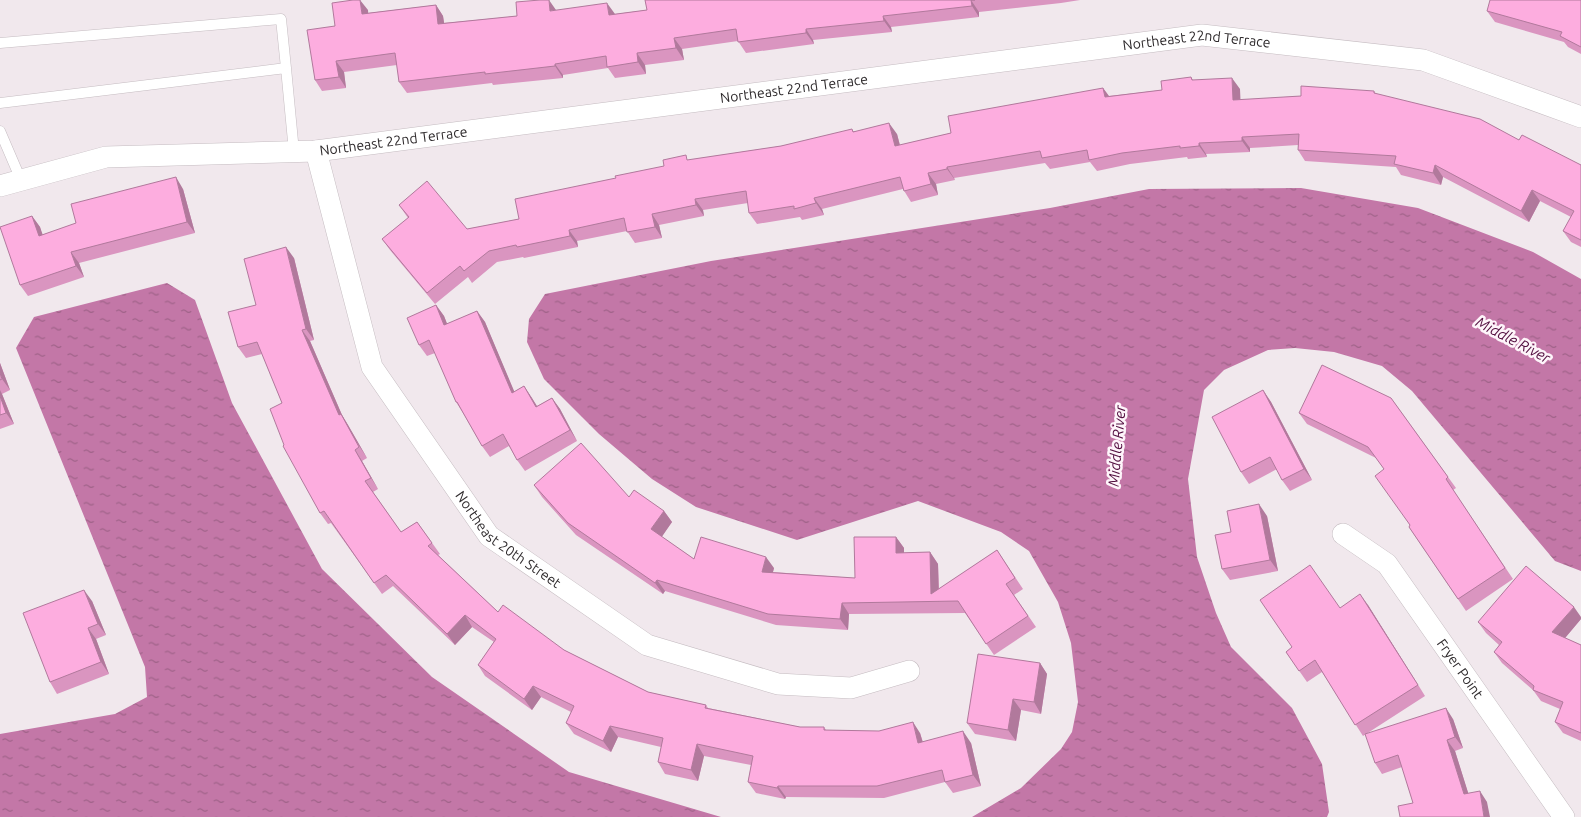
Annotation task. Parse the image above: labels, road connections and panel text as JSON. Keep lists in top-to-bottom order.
{
  "streets": {
    "street": ["Northeast 22nd Terrace", "Northeast 20th Street", "Fryer Point"]
  },
  "crossings": [
    ["Northeast 22nd Terrace", "Northeast 20th Street"]
  ],
  "water": ["Middle River"]
}
